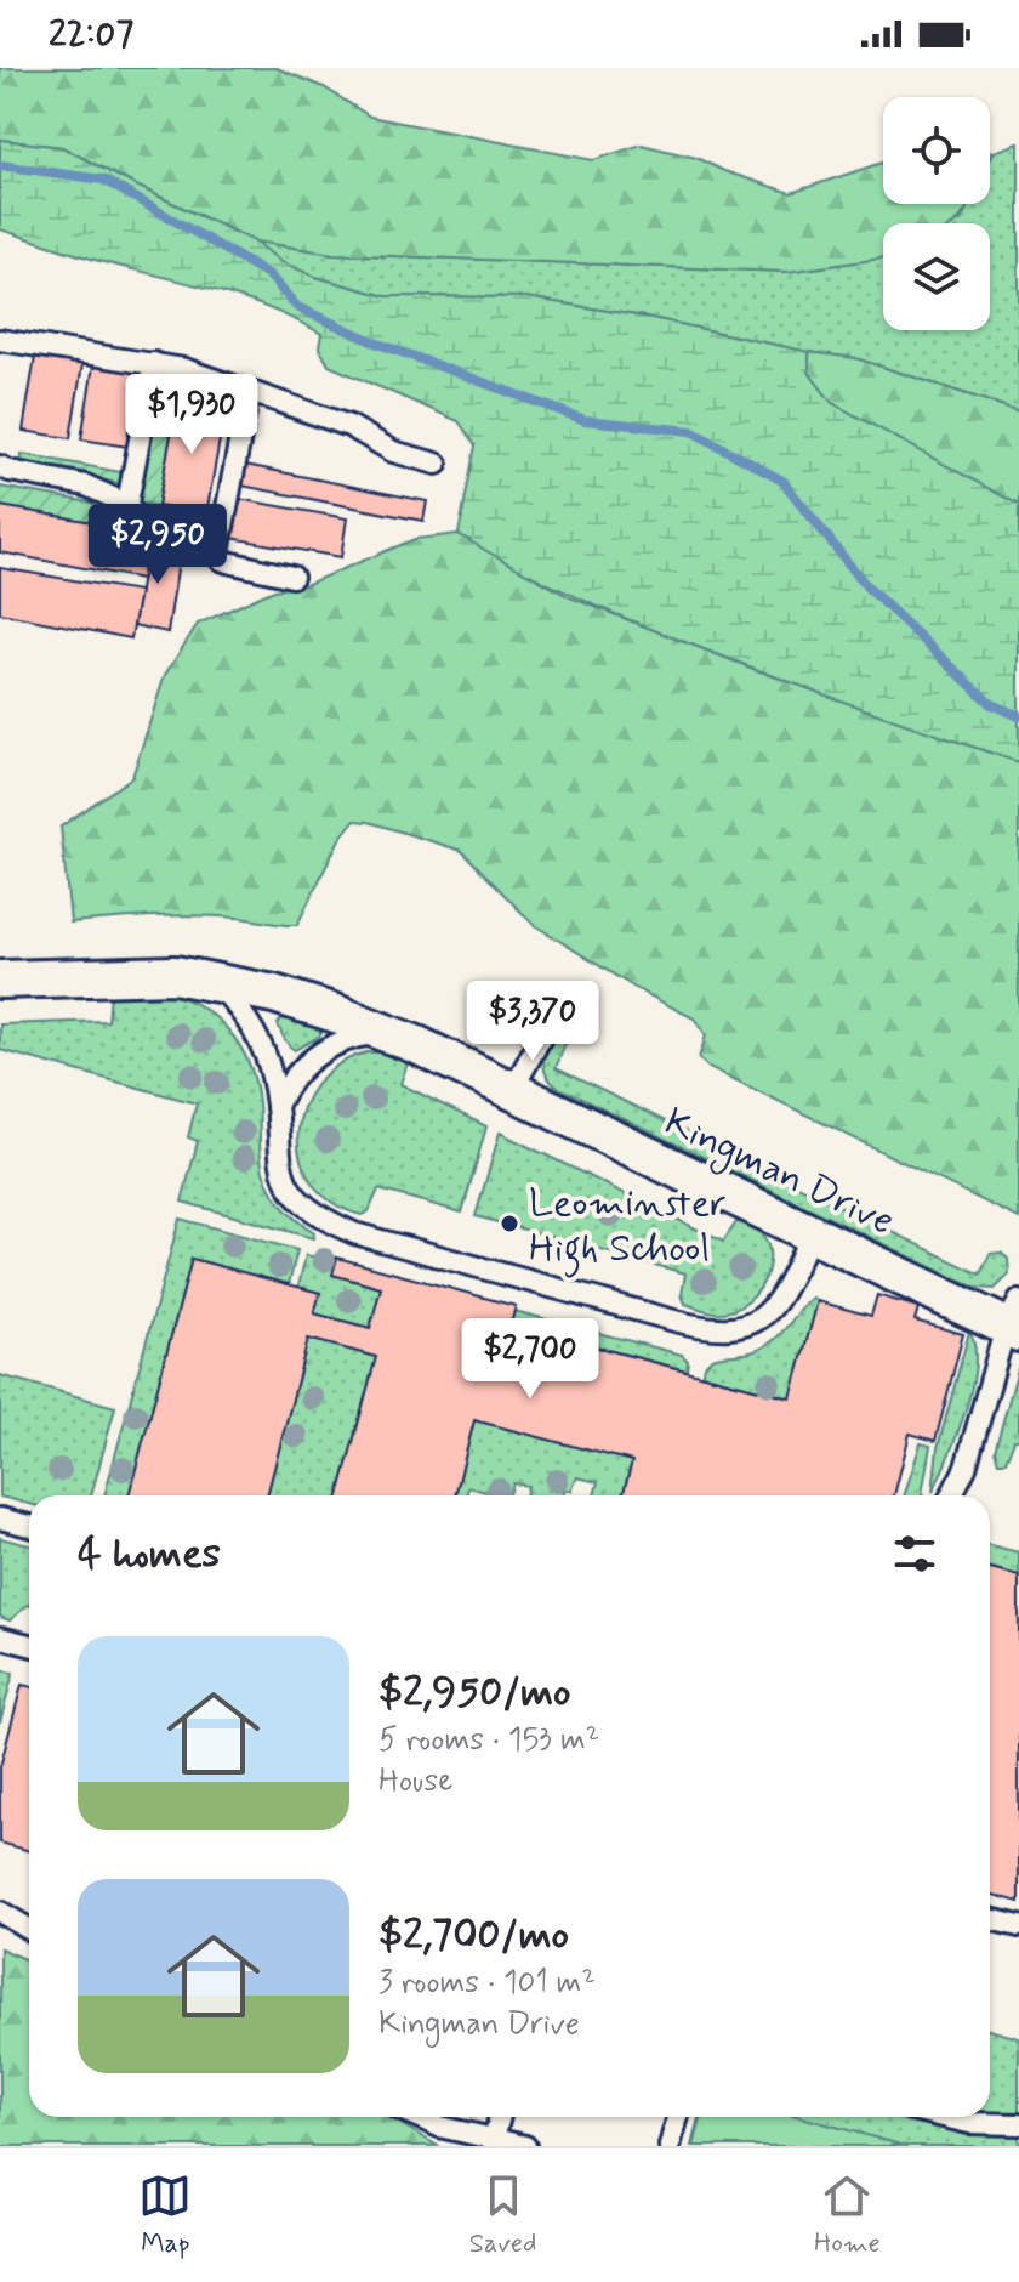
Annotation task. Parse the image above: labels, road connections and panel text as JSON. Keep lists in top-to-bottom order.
{
  "streets": {
    "street": ["Kingman Drive"]
  },
  "places": ["Leominster High School"],
  "page": {
    "status": "22:07",
    "price": [
      "$1,930",
      "$2,950",
      "$3,370",
      "$2,700"
    ],
    "heading": "4 homes",
    "list": [
      {
        "name": "$2,950/mo",
        "note": "5 rooms · 153 m² · House"
      },
      {
        "name": "$2,700/mo",
        "note": "3 rooms · 101 m² · Kingman Drive"
      }
    ],
    "tabs": ["Map", "Saved", "Home"]
  }
}
